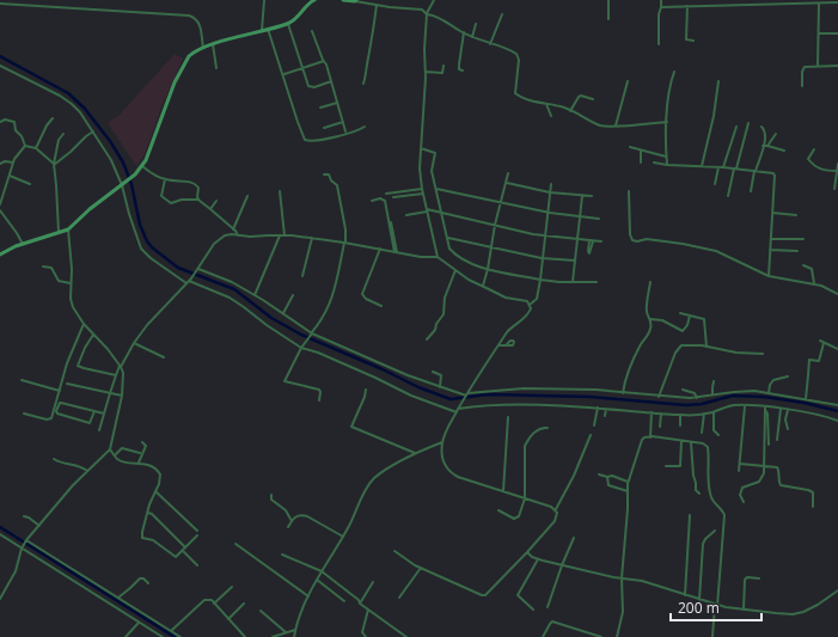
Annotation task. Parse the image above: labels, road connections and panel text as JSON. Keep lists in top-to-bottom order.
{
  "scale_bar": "200 m"
}
